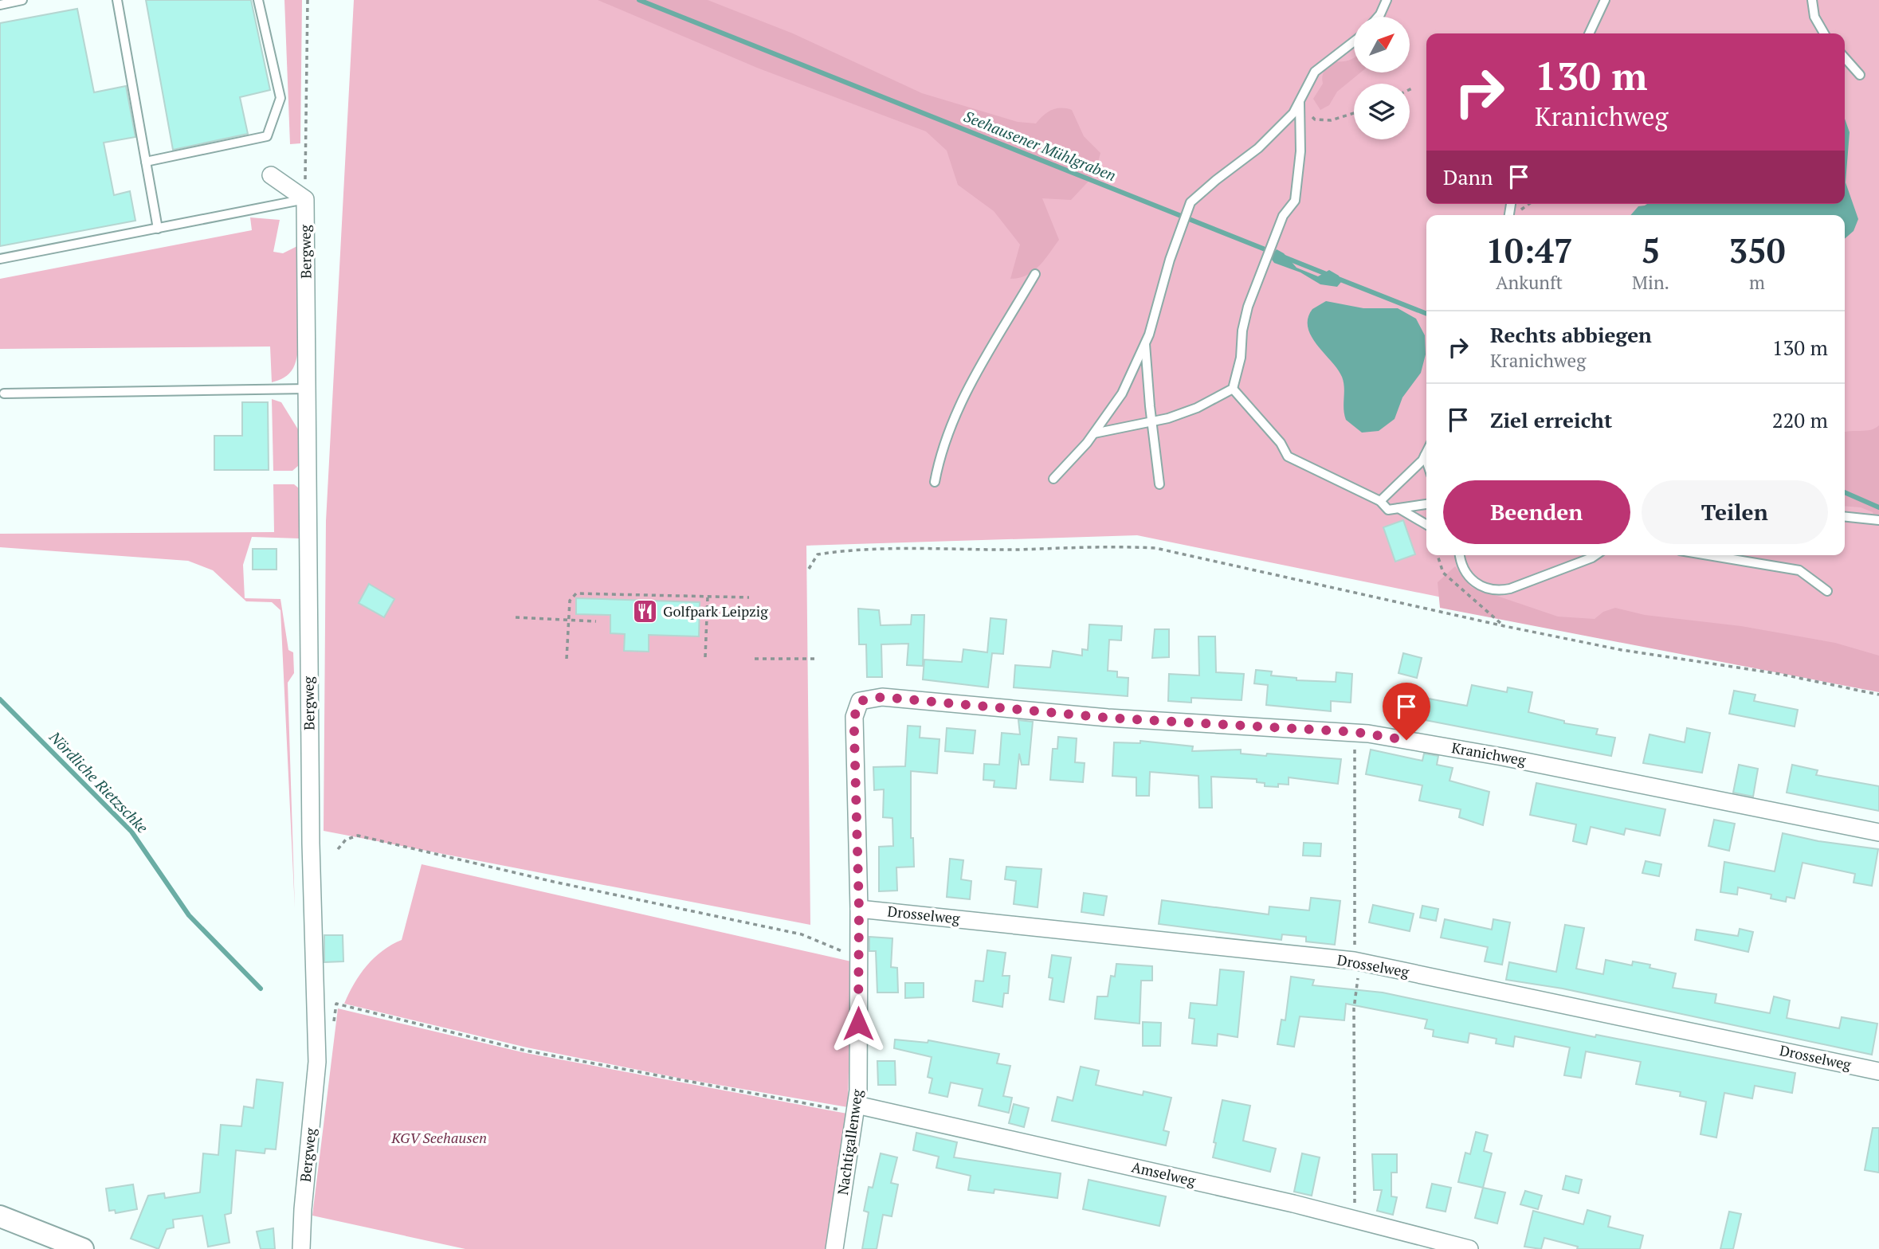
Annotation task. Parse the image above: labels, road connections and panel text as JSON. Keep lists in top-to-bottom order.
{
  "streets": {
    "street": [
      "Bergweg",
      "Kranichweg",
      "Drosselweg",
      "Nachtigallenweg",
      "Amselweg"
    ]
  },
  "crossings": [
    ["Kranichweg", "Nachtigallenweg"],
    ["Drosselweg", "Nachtigallenweg"],
    ["Nachtigallenweg", "Amselweg"]
  ],
  "water": ["Seehausener Mühlgraben", "Nördliche Rietzschke"],
  "parks": ["KGV Seehausen"],
  "places": {
    "restaurant": ["Golfpark Leipzig"]
  },
  "north": "top right",
  "page": {
    "turn": ["130 m", "Kranichweg"],
    "then": "Dann",
    "eta": [
      "10:47",
      "Ankunft",
      "5",
      "Min.",
      "350",
      "m"
    ],
    "list": [
      {
        "name": "Rechts abbiegen",
        "note": "Kranichweg",
        "value": "130 m"
      },
      {
        "name": "Ziel erreicht",
        "value": "220 m"
      }
    ],
    "buttons": ["Beenden", "Teilen"]
  }
}
